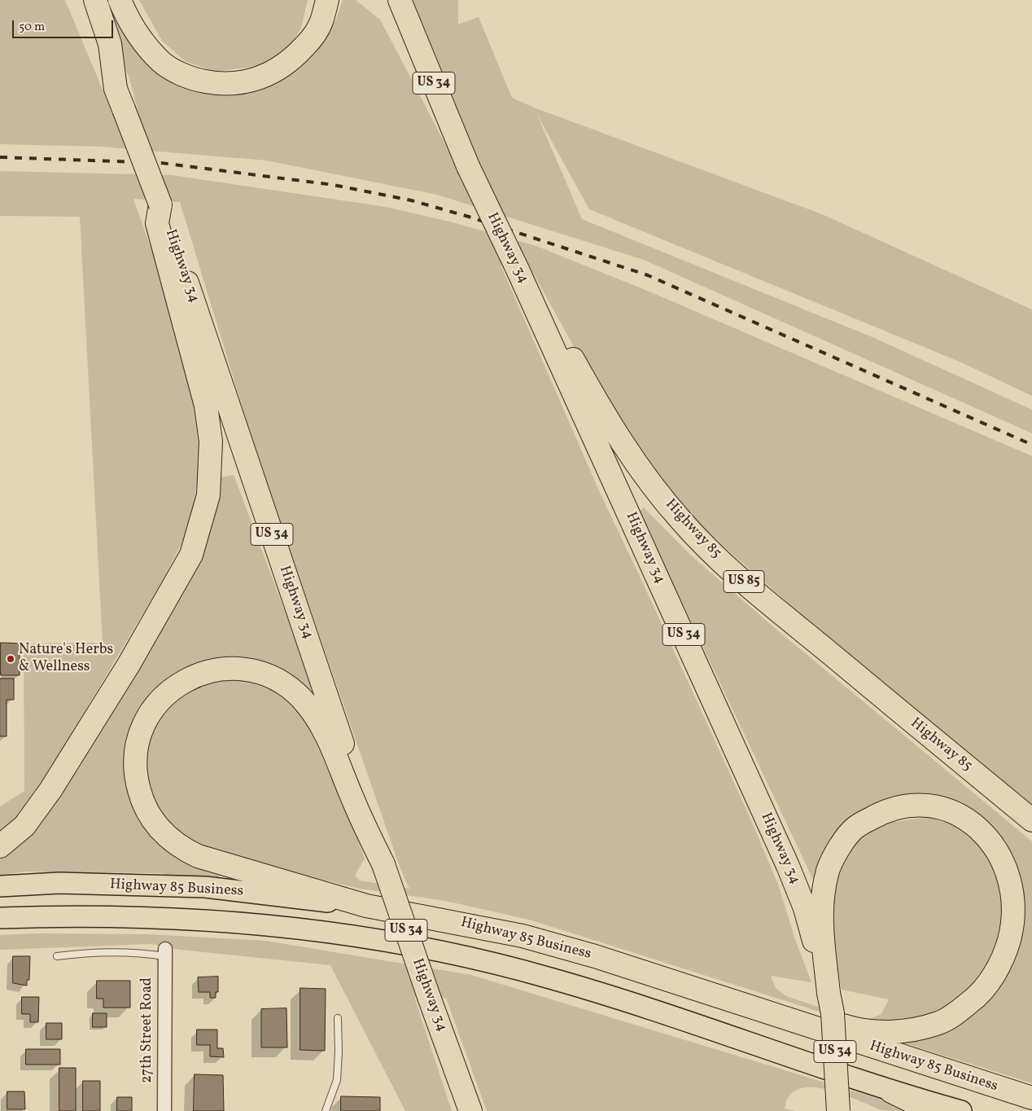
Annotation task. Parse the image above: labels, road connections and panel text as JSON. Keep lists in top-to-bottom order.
{
  "streets": {
    "highway": [
      "US 34",
      "Highway 34",
      "Highway 85",
      "US 85",
      "Highway 85 Business"
    ],
    "street": ["27th Street Road"]
  },
  "crossings": [
    ["Highway 34", "Highway 85"]
  ],
  "places": ["Nature's Herbs & Wellness"],
  "scale_bar": "50 m"
}
